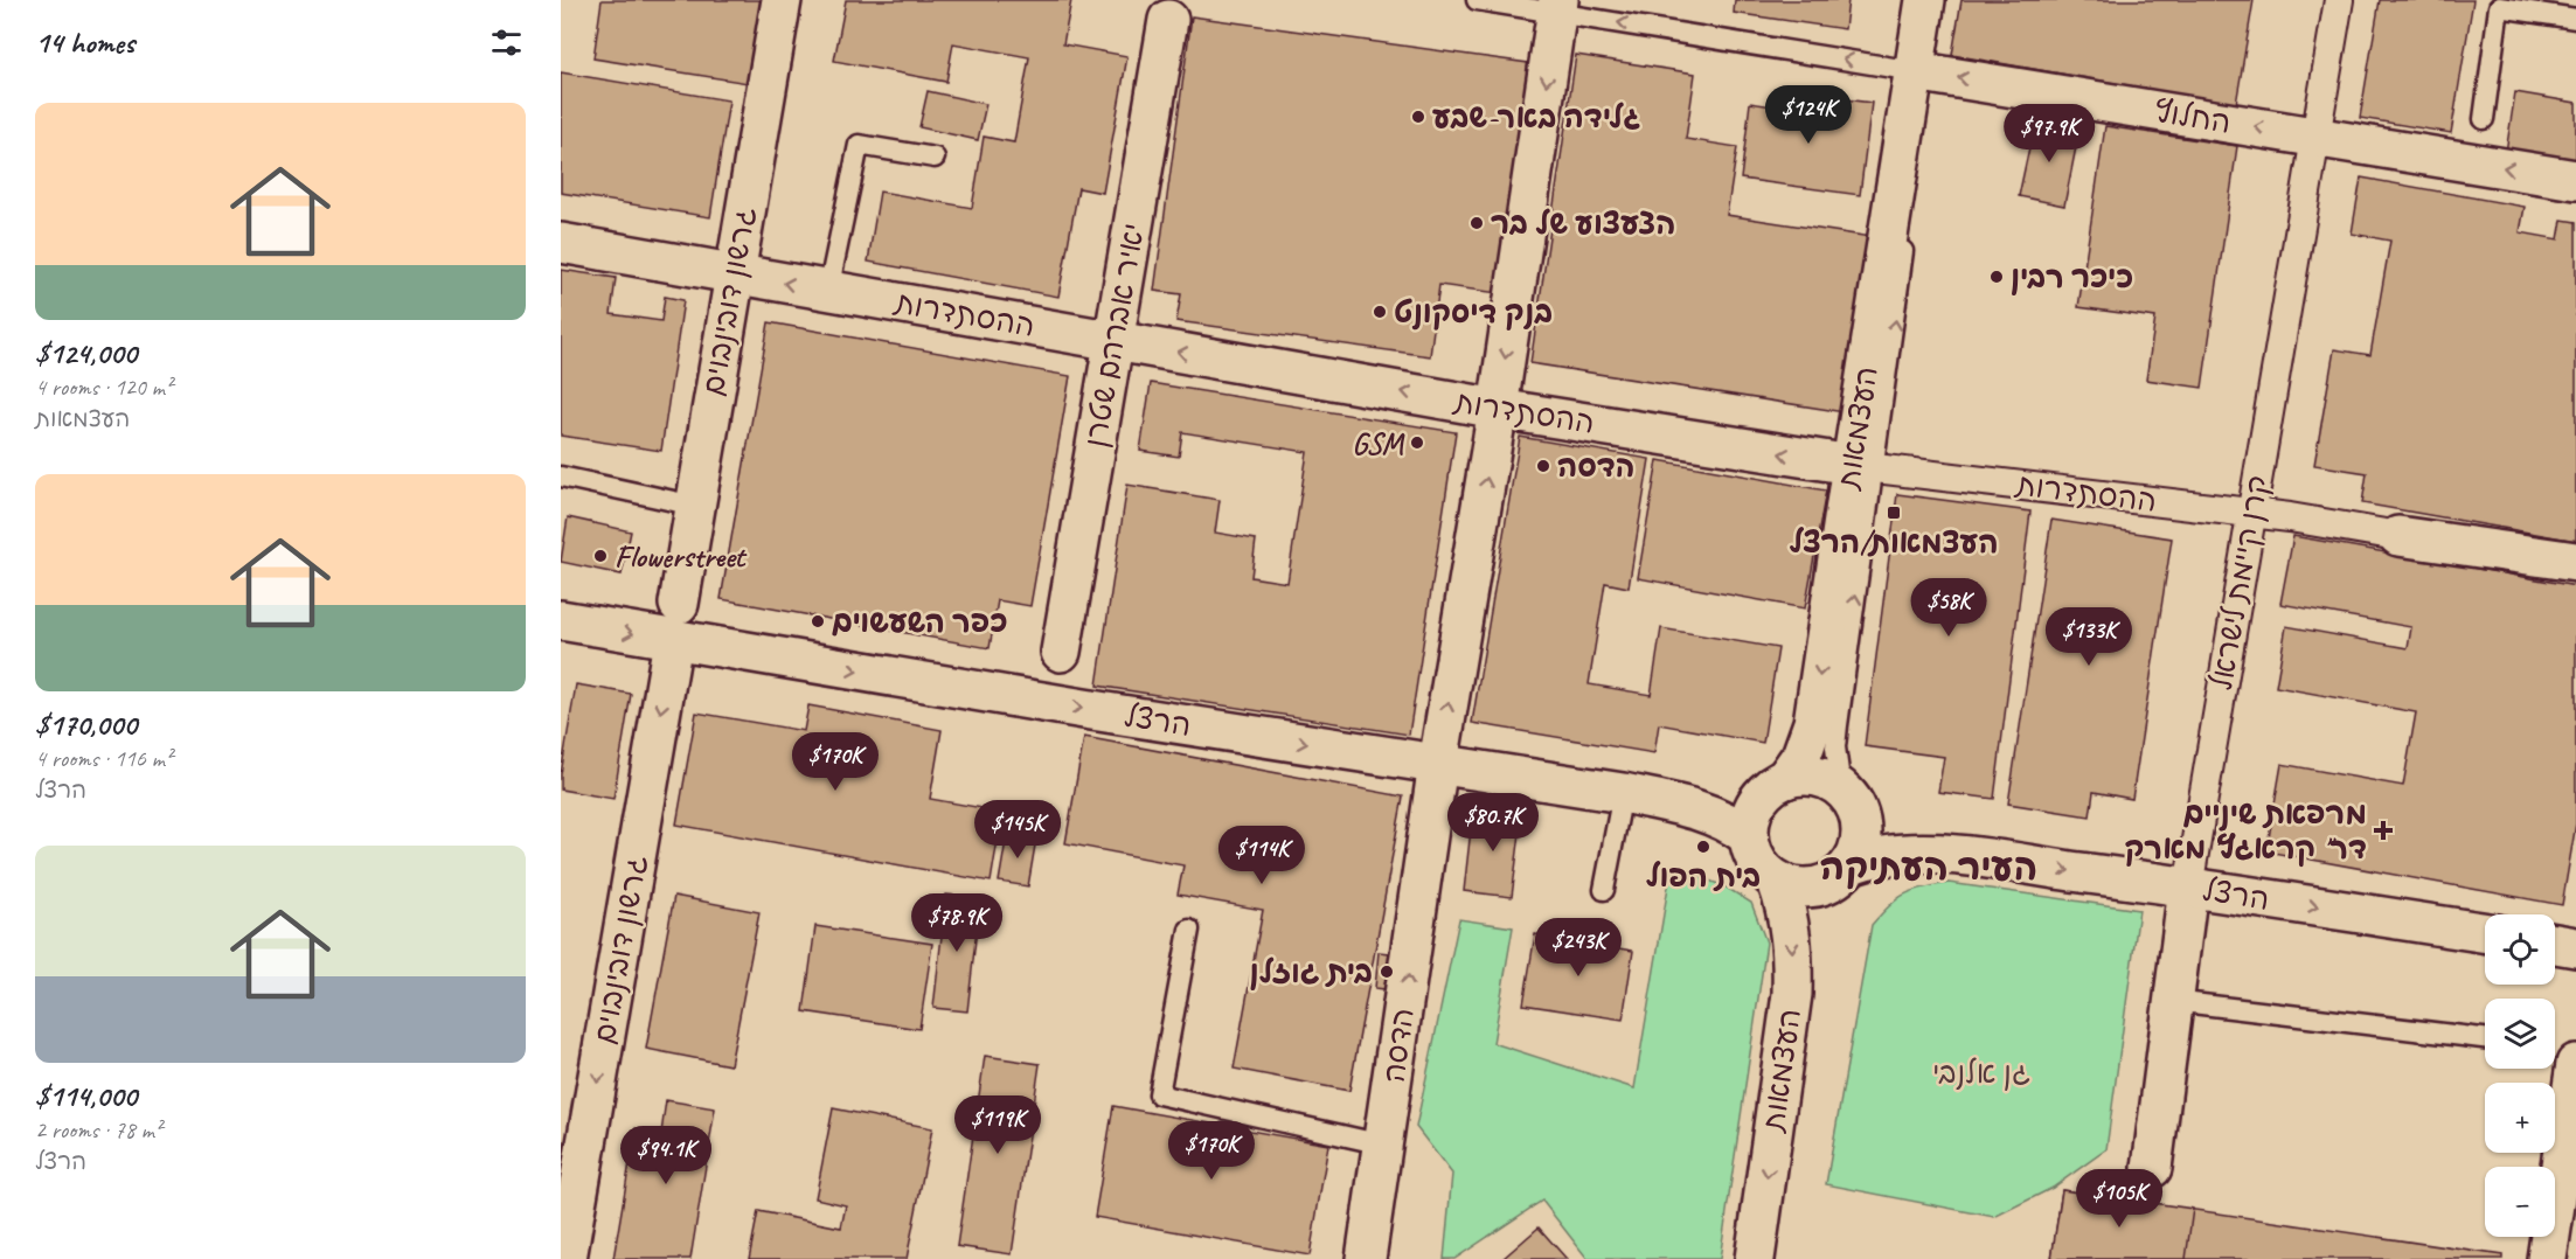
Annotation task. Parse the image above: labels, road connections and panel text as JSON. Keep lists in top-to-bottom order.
{
  "streets": {
    "street": [
      "החלוץ",
      "גרשון דובינבוים",
      "ההסתדרות",
      "יאיר אברהם שטרן",
      "העצמאות",
      "קרן קיימת לישראל",
      "הרצל",
      "הדסה"
    ]
  },
  "crossings": [
    ["החלוץ", "העצמאות"],
    ["החלוץ", "קרן קיימת לישראל"],
    ["החלוץ", "הדסה"],
    ["גרשון דובינבוים", "ההסתדרות"],
    ["גרשון דובינבוים", "הרצל"],
    ["ההסתדרות", "יאיר אברהם שטרן"],
    ["ההסתדרות", "העצמאות"],
    ["ההסתדרות", "קרן קיימת לישראל"],
    ["ההסתדרות", "הדסה"],
    ["העצמאות", "הרצל"],
    ["קרן קיימת לישראל", "הרצל"],
    ["הרצל", "הדסה"]
  ],
  "one_way": [
    "החלוץ",
    "גרשון דובינבוים",
    "ההסתדרות",
    "הרצל"
  ],
  "districts": ["העיר העתיקה"],
  "parks": ["גן אלנבי"],
  "places": {
    "other": [
      "גלידה באר-שבע",
      "הצעצוע של בר",
      "כיכר רבין",
      "בנק דיסקונט",
      "GSM",
      "הדסה",
      "Flowerstreet",
      "כפר השעשוים",
      "בית הפול",
      "בית גוזלן"
    ],
    "transit": ["העצמאות/הרצל"],
    "health": ["מרפאת שיניים דר\" קראגץ' מארק"]
  },
  "page": {
    "heading": "14 homes",
    "list": [
      {
        "name": "$124,000",
        "note": "4 rooms · 120 m² · העצמאות"
      },
      {
        "name": "$170,000",
        "note": "4 rooms · 116 m² · הרצל"
      },
      {
        "name": "$114,000",
        "note": "2 rooms · 78 m² · הרצל"
      }
    ],
    "price": [
      "$124K",
      "$97.9K",
      "$58K",
      "$133K",
      "$170K",
      "$80.7K",
      "$145K",
      "$114K",
      "$78.9K",
      "$243K",
      "$119K",
      "$170K",
      "$94.1K",
      "$105K"
    ],
    "map_buttons": ["+", "−"]
  }
}
